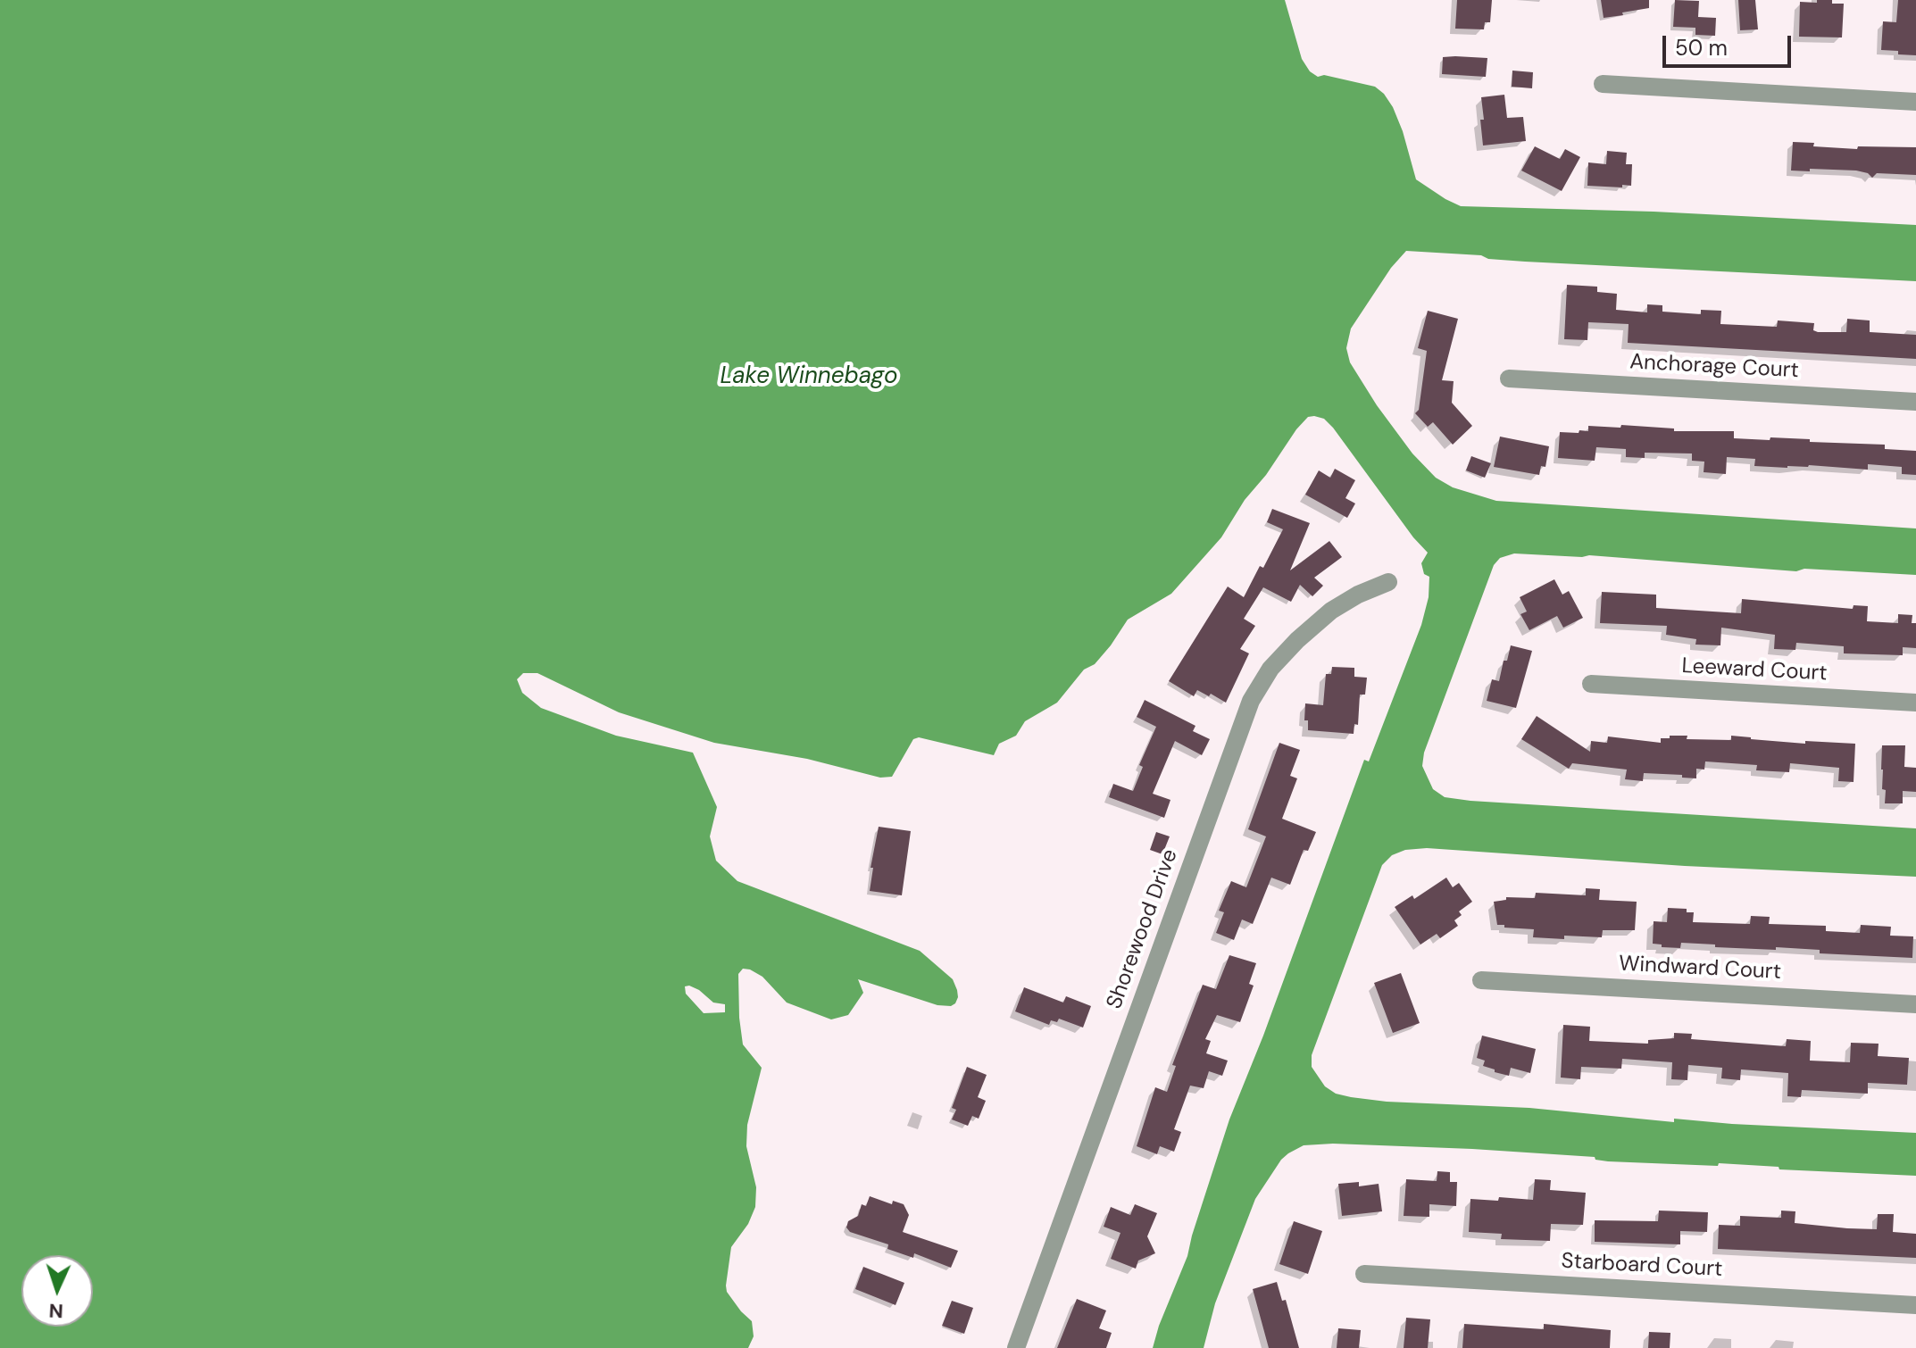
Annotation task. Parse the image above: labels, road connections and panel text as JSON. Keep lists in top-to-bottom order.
{
  "streets": {
    "street": [
      "Anchorage Court",
      "Leeward Court",
      "Shorewood Drive",
      "Windward Court",
      "Starboard Court"
    ]
  },
  "water": ["Lake Winnebago"],
  "scale_bar": "50 m",
  "north": "bottom"
}
